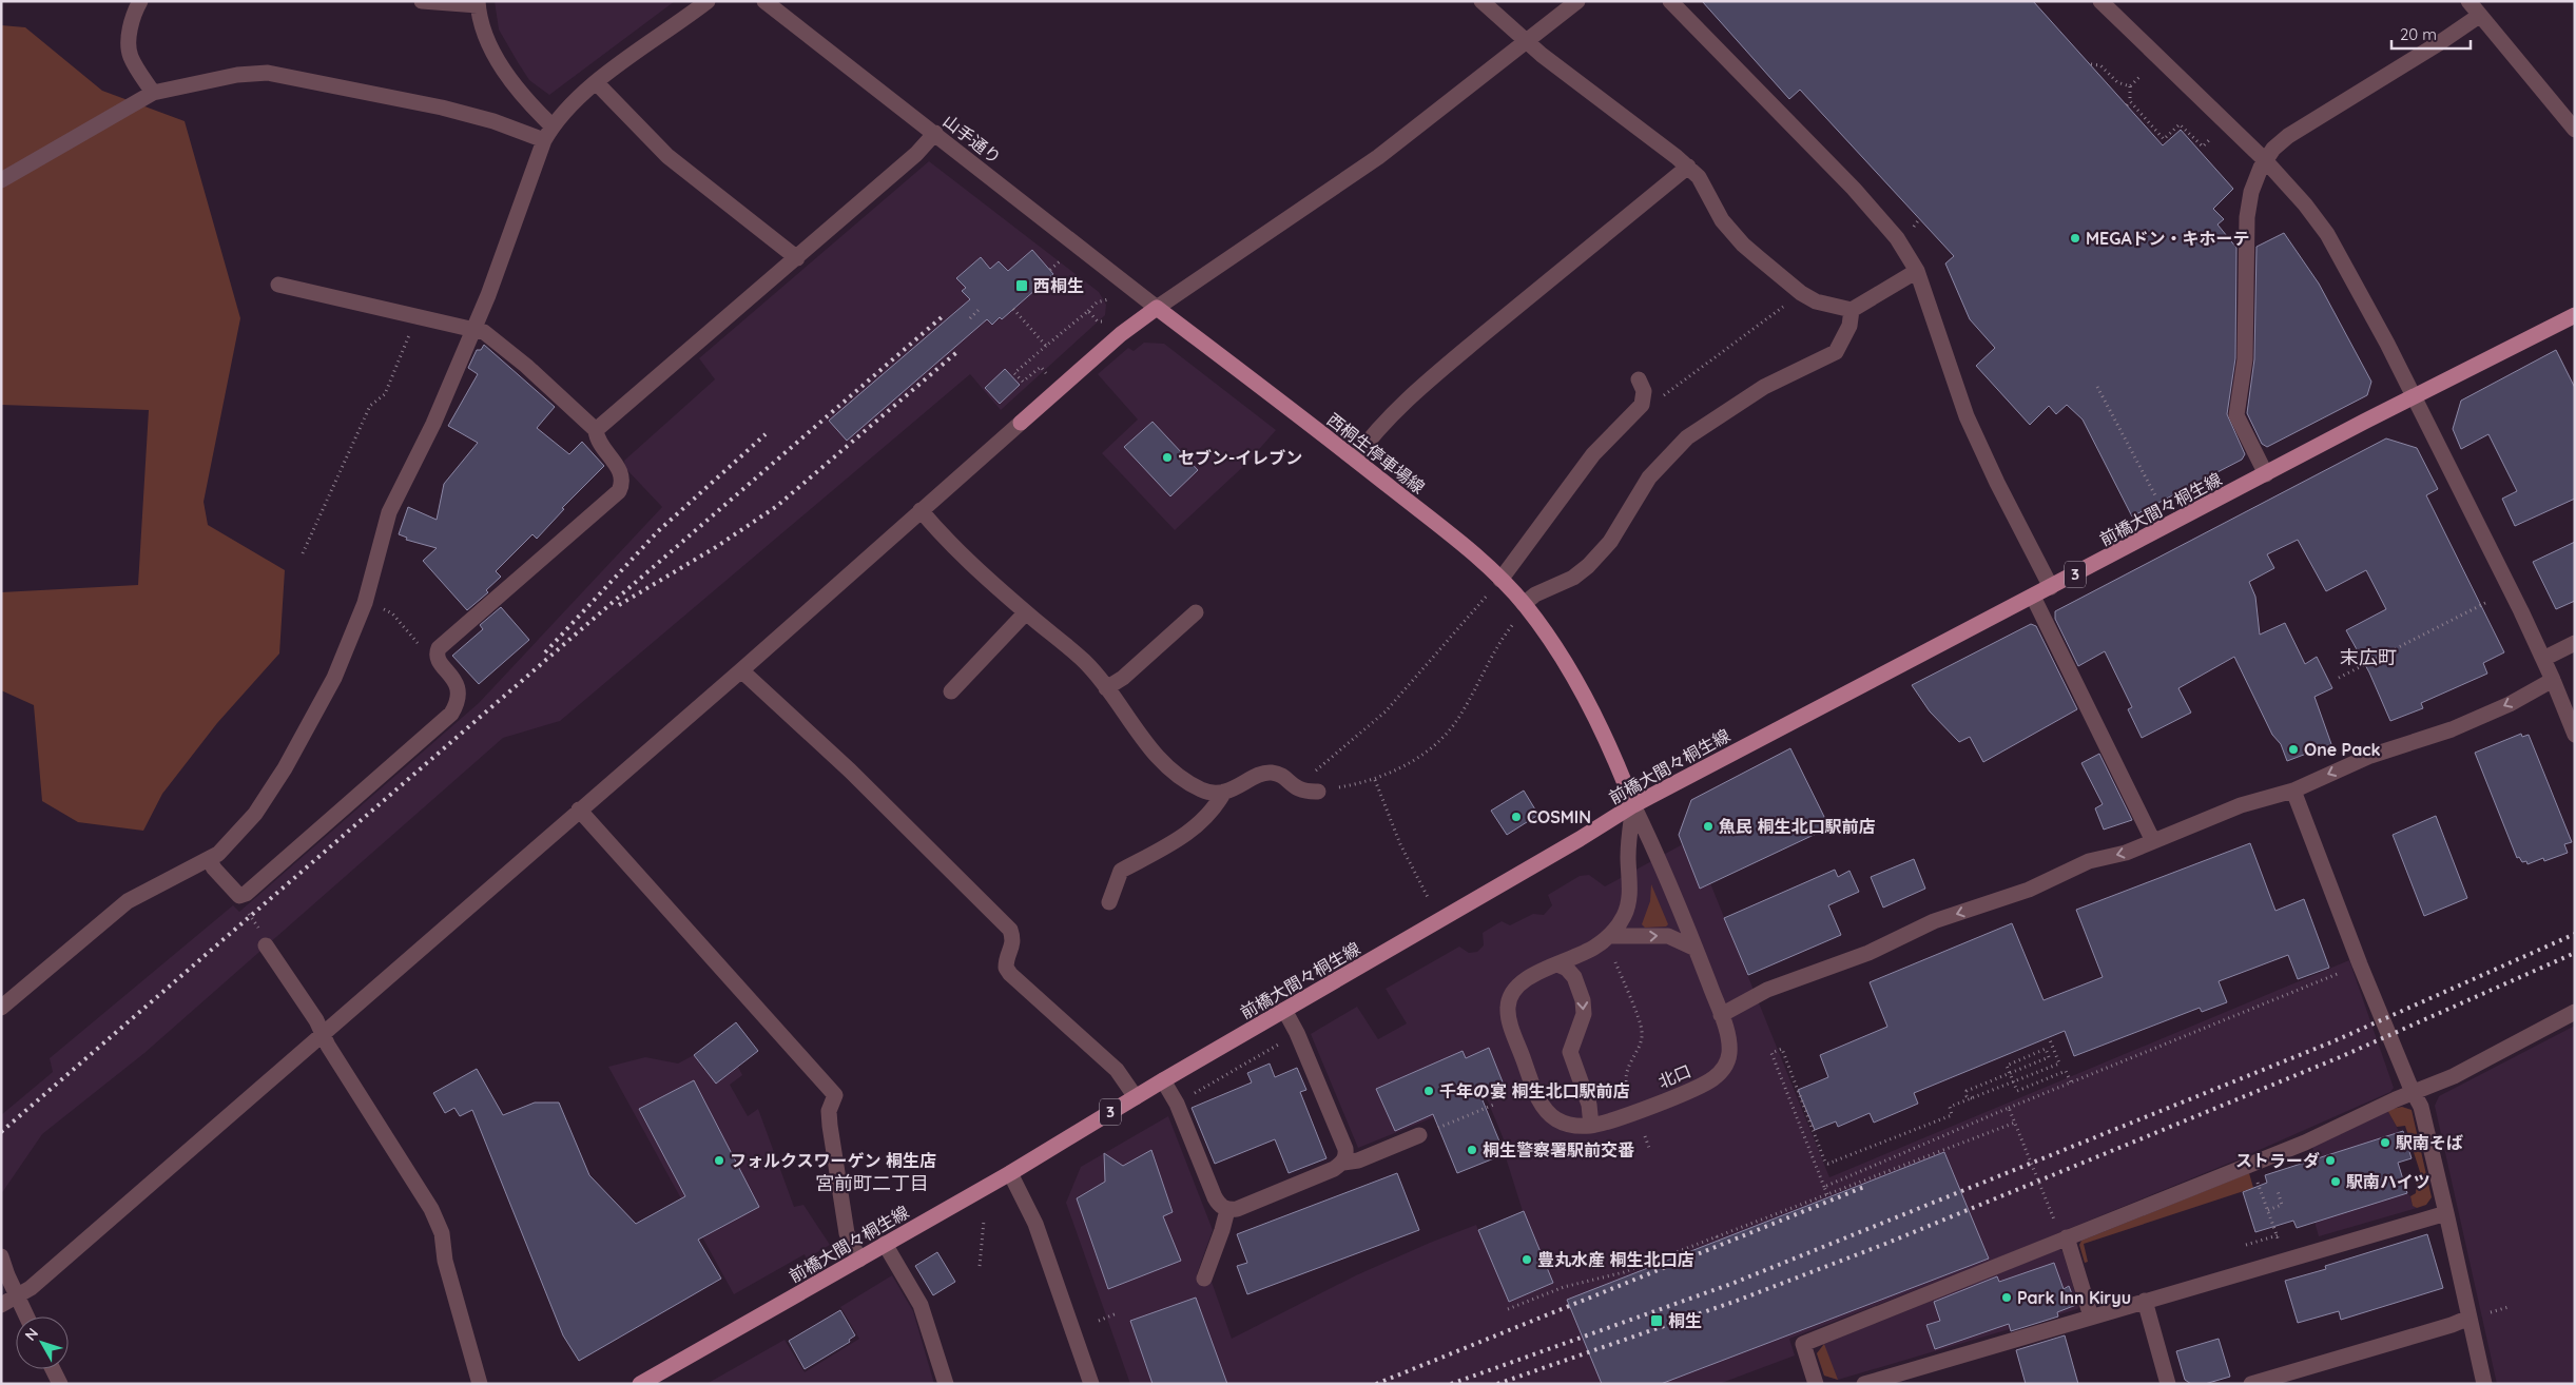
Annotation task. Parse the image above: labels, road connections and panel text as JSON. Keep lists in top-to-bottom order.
{
  "streets": {
    "main road": ["西桐生停車場線", "前橋大間々桐生線", "3"],
    "street": ["山手通り", "北口"]
  },
  "crossings": [
    ["山手通り", "西桐生停車場線"],
    ["西桐生停車場線", "前橋大間々桐生線"],
    ["西桐生停車場線", "北口"],
    ["前橋大間々桐生線", "北口"]
  ],
  "districts": ["末広町", "宮前町二丁目"],
  "places": {
    "other": [
      "MEGAドン・キホーテ",
      "セブン-イレブン",
      "One Pack",
      "COSMIN",
      "魚民 桐生北口駅前店",
      "千年の宴 桐生北口駅前店",
      "駅南そば",
      "桐生警察署駅前交番",
      "フォルクスワーゲン 桐生店",
      "ストラーダ",
      "駅南ハイツ",
      "豊丸水産 桐生北口店",
      "Park Inn Kiryu"
    ],
    "transit": ["西桐生", "桐生"]
  },
  "scale_bar": "20 m",
  "north": "top left"
}
